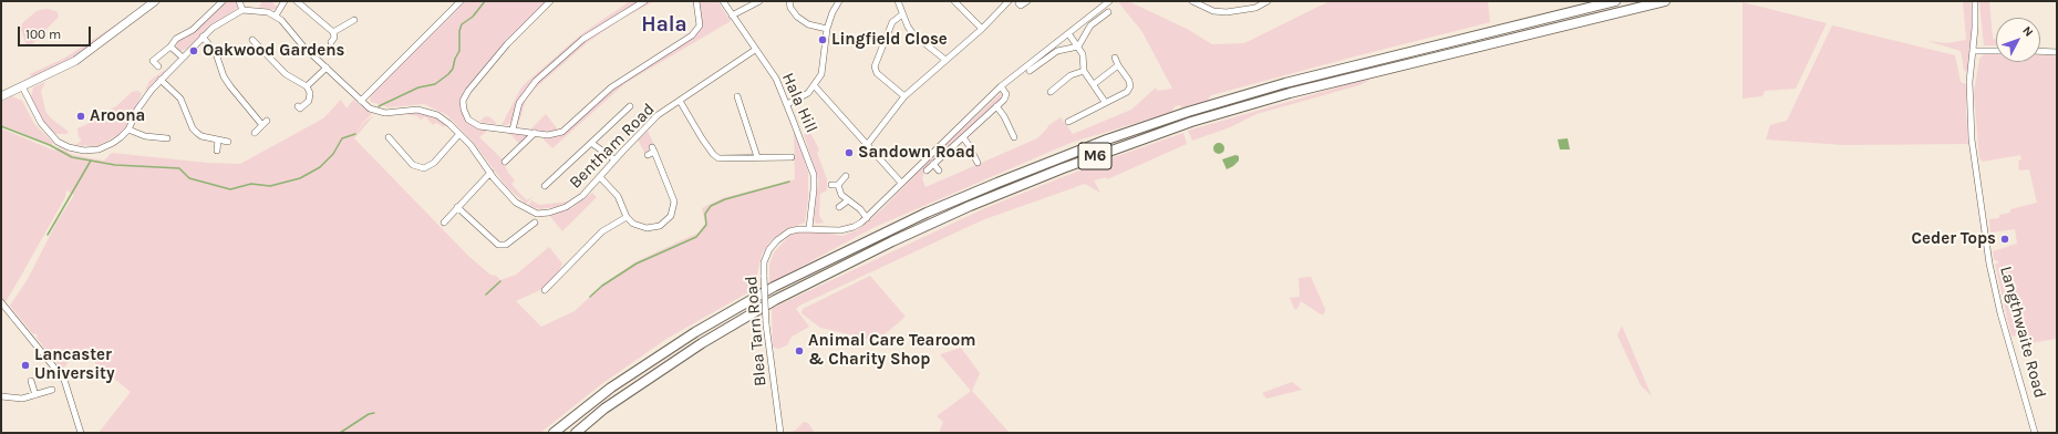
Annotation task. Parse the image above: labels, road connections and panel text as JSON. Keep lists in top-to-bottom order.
{
  "streets": {
    "highway": ["M6"],
    "street": [
      "Hala Hill",
      "Bentham Road",
      "Blea Tarn Road",
      "Langthwaite Road"
    ]
  },
  "crossings": [
    ["Hala Hill", "Bentham Road"],
    ["Hala Hill", "Blea Tarn Road"]
  ],
  "districts": ["Hala"],
  "places": [
    "Lingfield Close",
    "Oakwood Gardens",
    "Aroona",
    "Sandown Road",
    "Ceder Tops",
    "Animal Care Tearoom & Charity Shop",
    "Lancaster University"
  ],
  "scale_bar": "100 m",
  "north": "top right"
}
